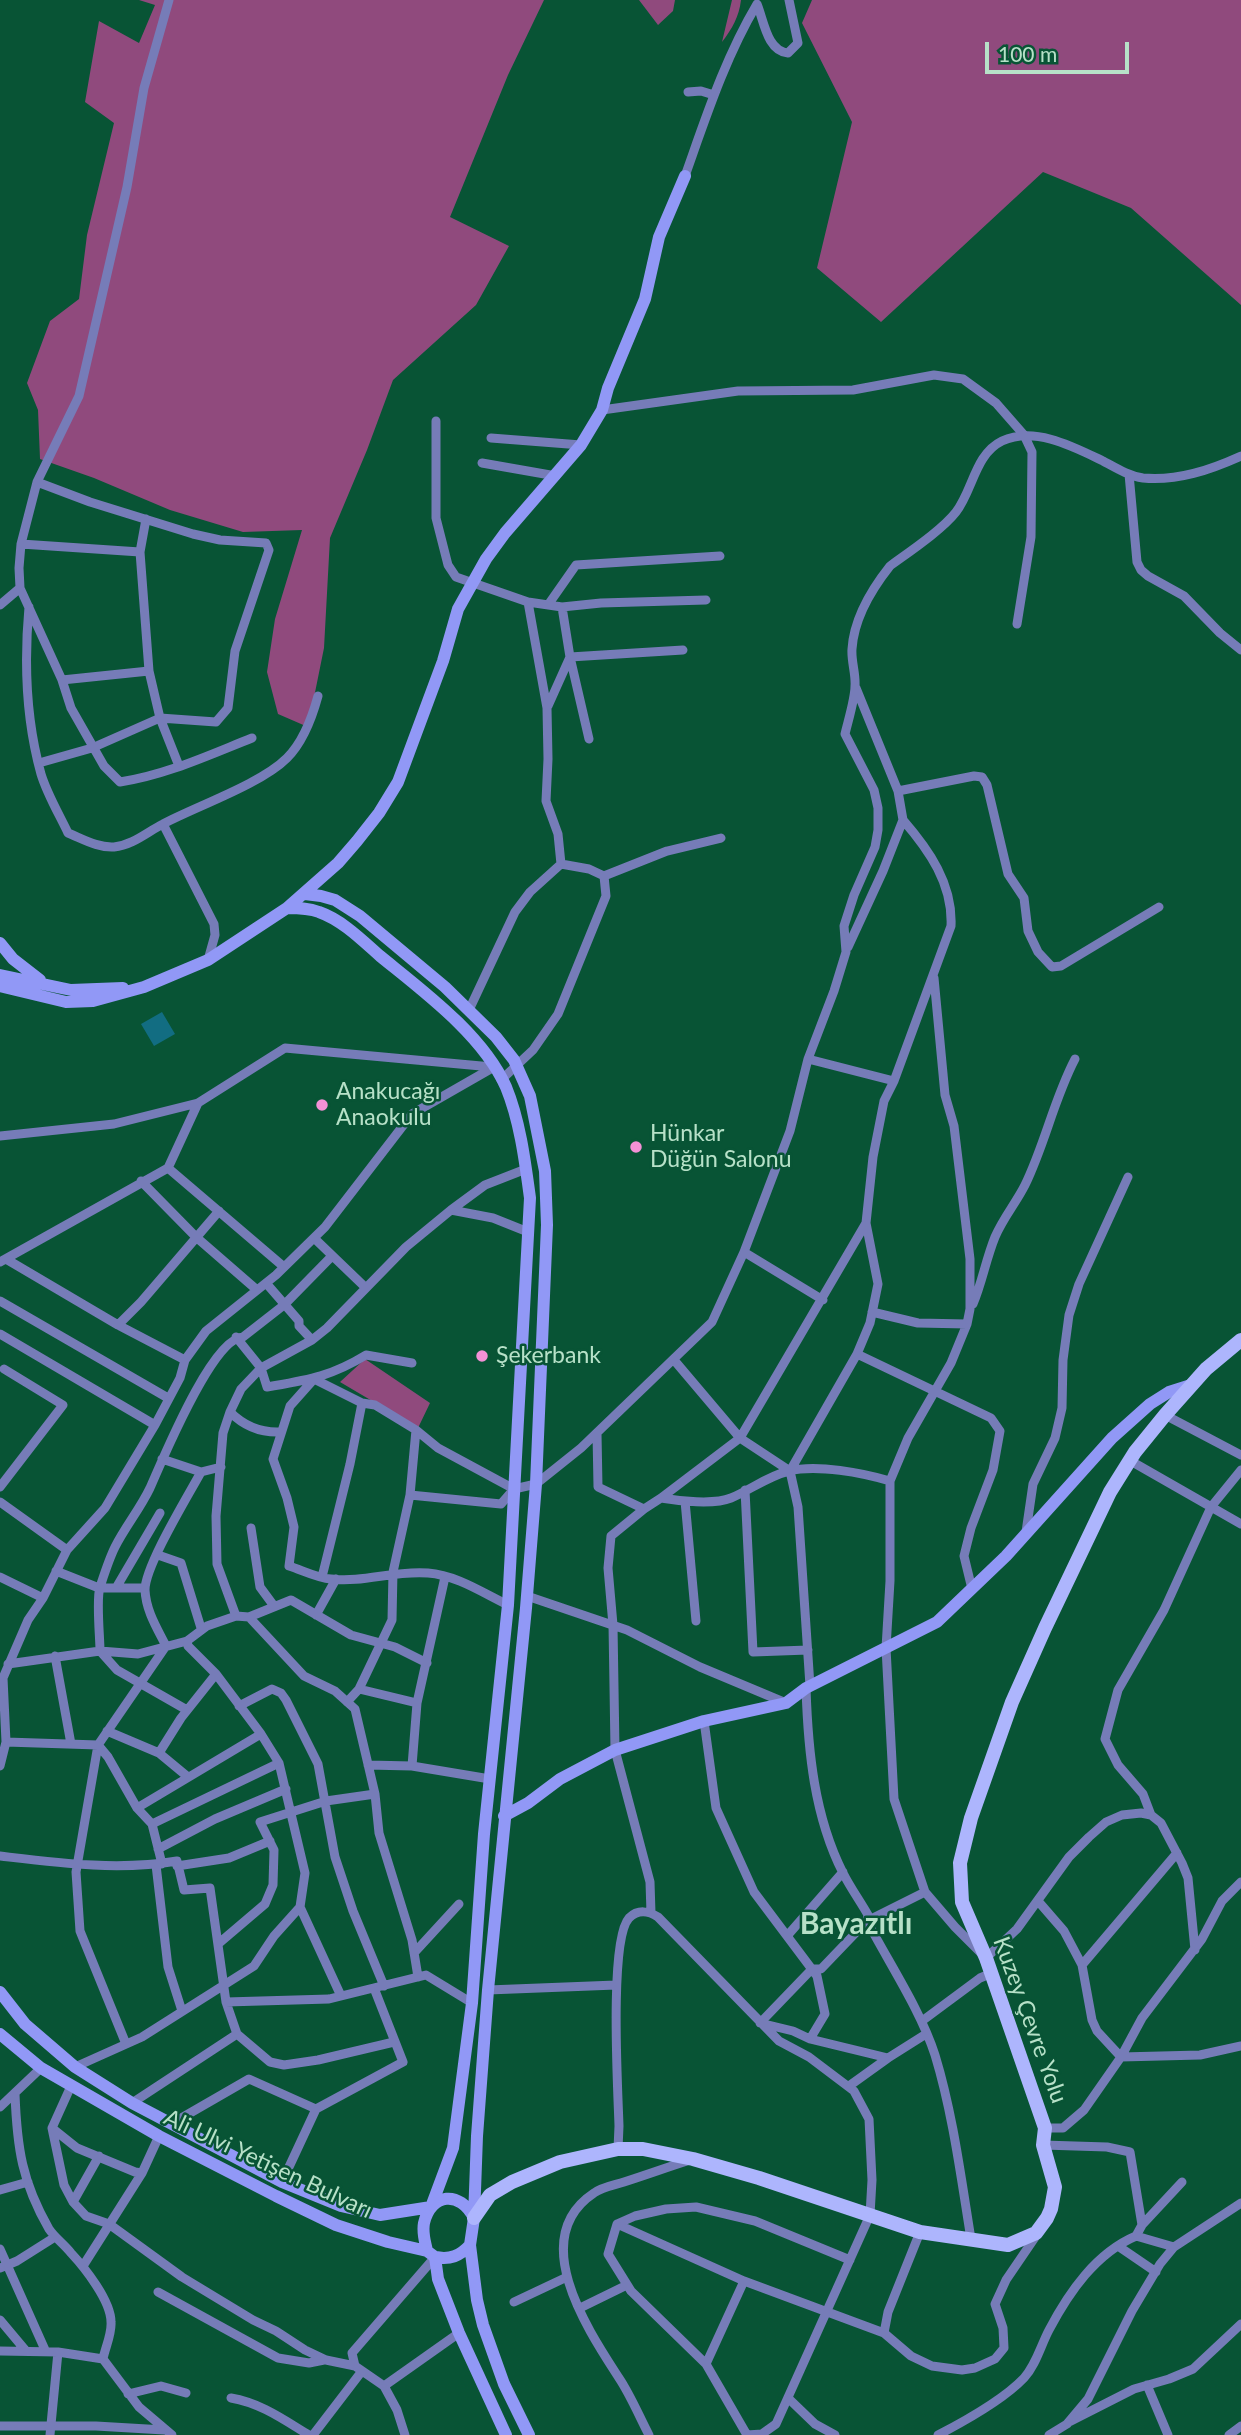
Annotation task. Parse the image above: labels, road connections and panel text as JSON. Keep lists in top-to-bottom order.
{
  "streets": {
    "main road": ["Kuzey Çevre Yolu", "Ali Ulvi Yetişen Bulvarı"]
  },
  "districts": ["Bayazıtlı"],
  "places": ["Anakucağı Anaokulu", "Hünkar Düğün Salonu", "Şekerbank"],
  "scale_bar": "100 m"
}
